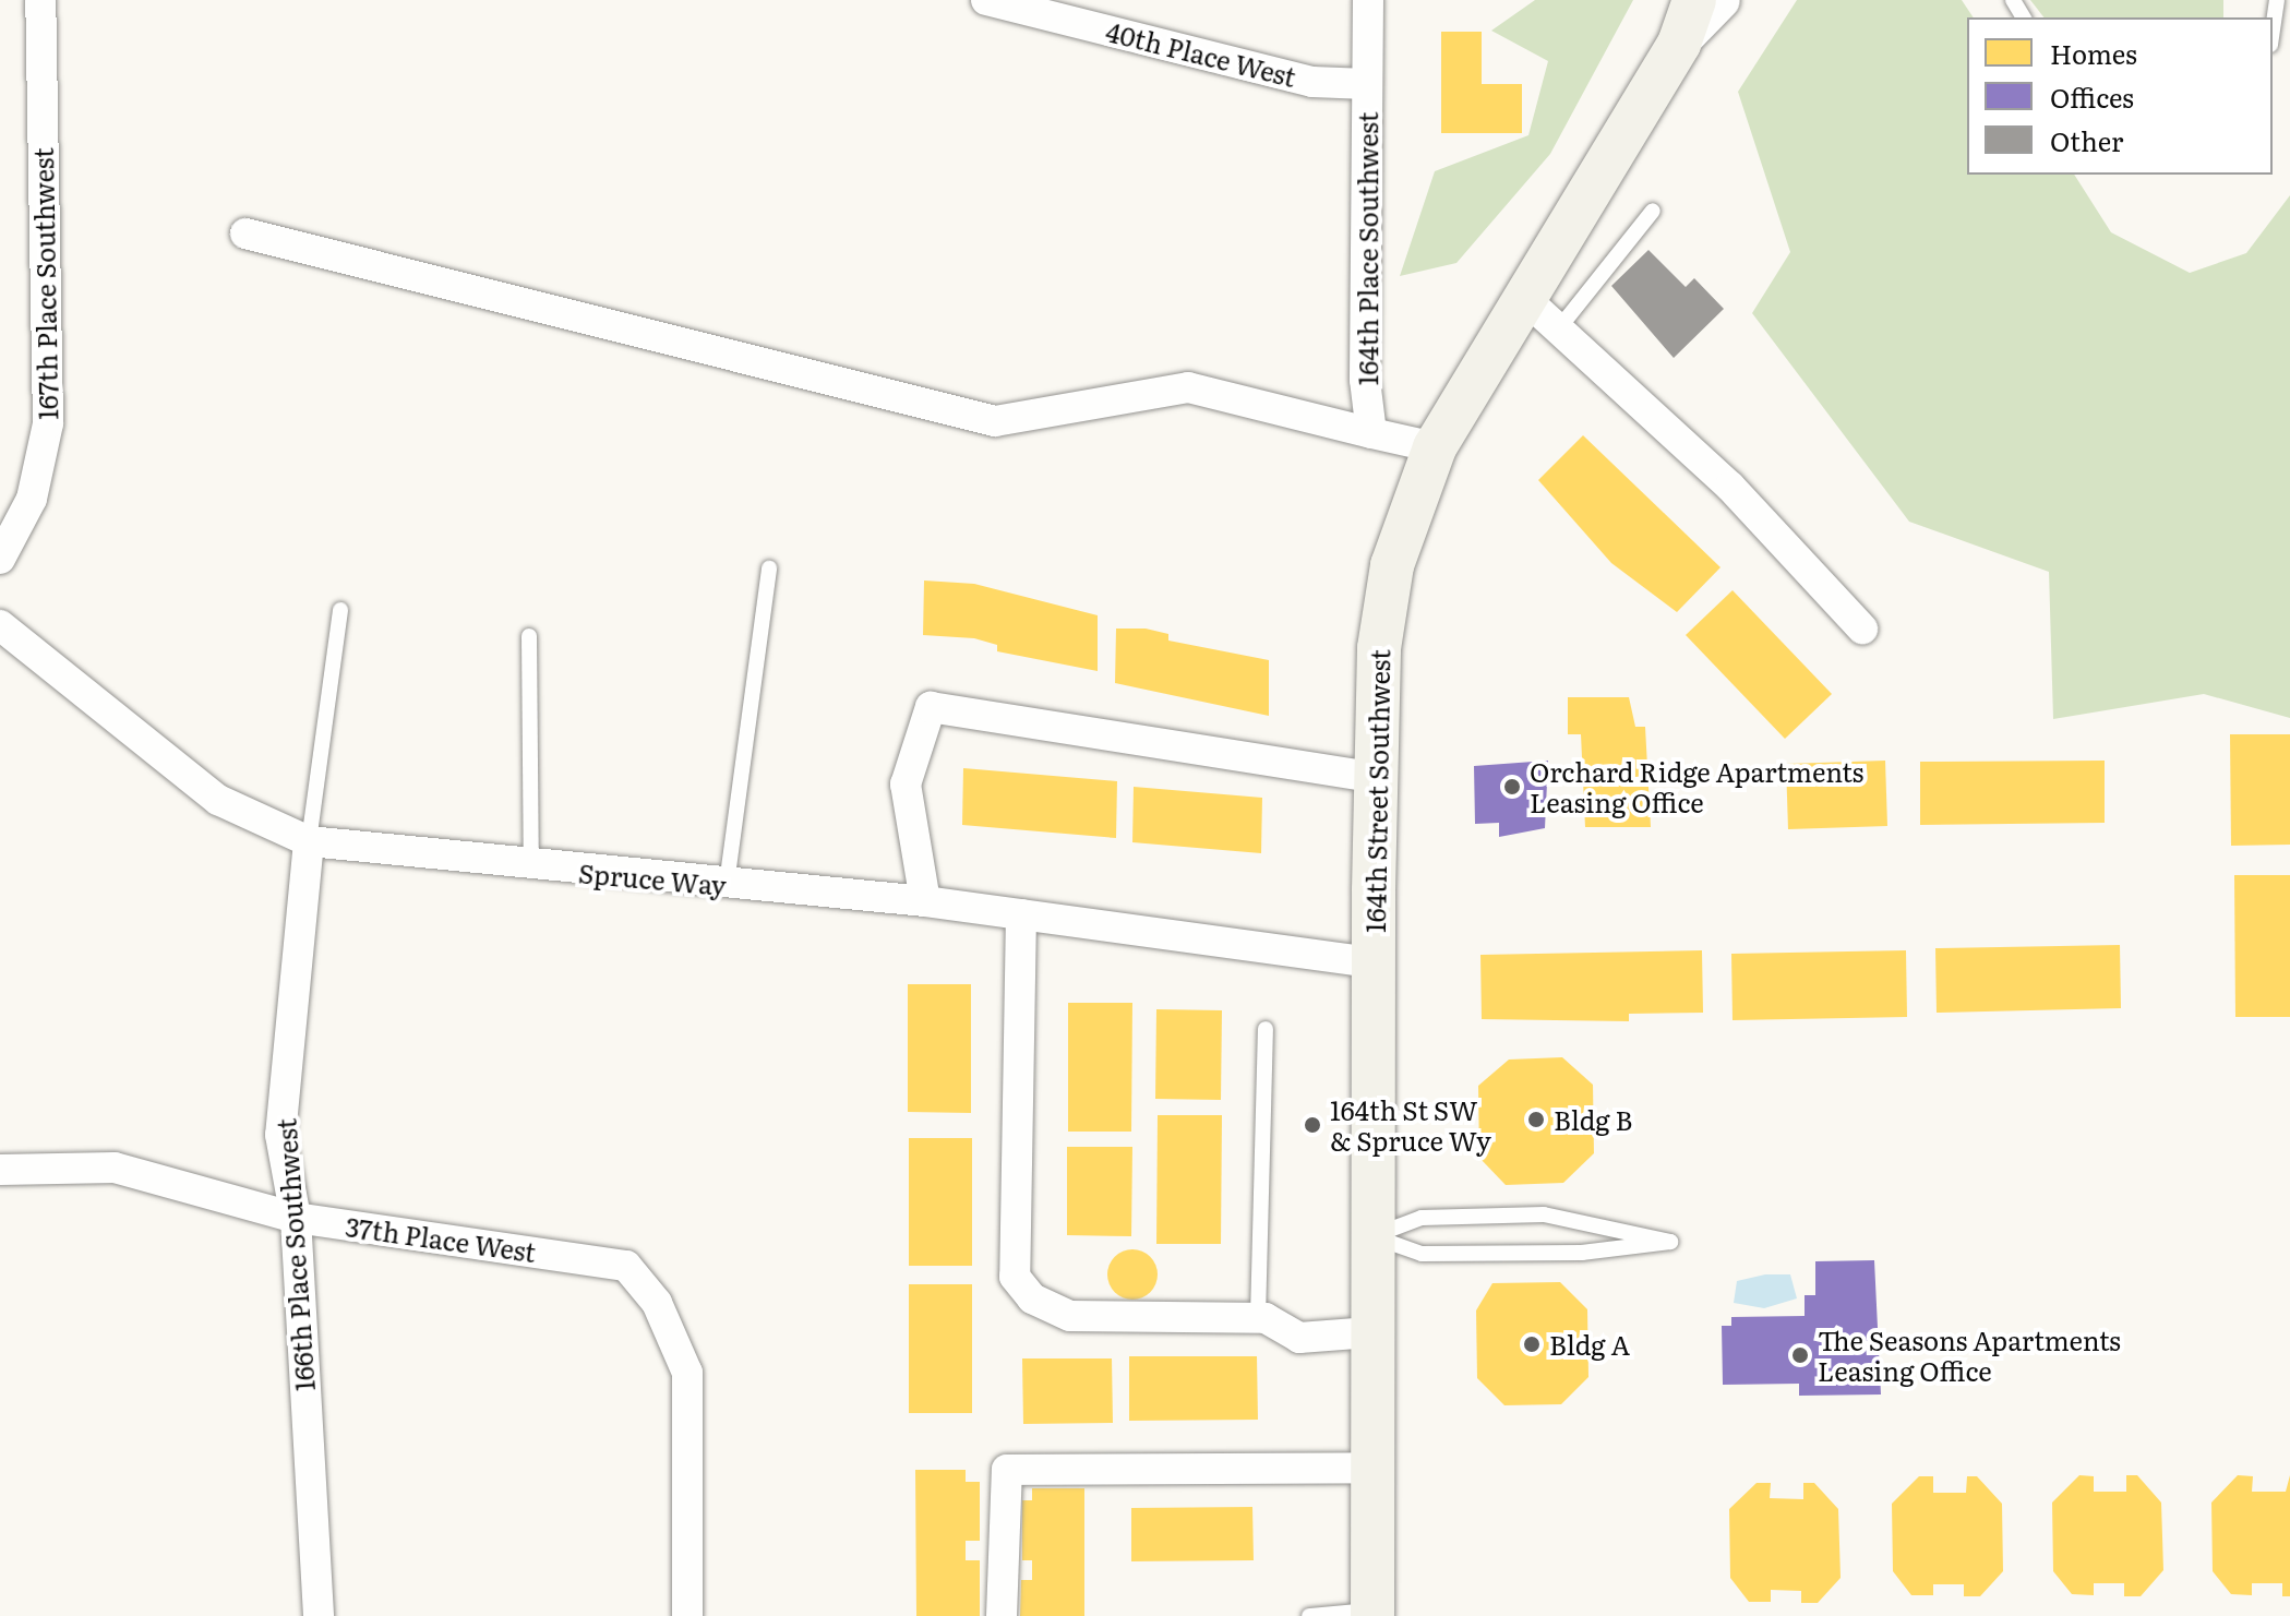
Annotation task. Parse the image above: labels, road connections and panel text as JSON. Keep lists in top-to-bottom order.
{
  "streets": {
    "main road": ["164th Street Southwest"],
    "street": [
      "40th Place West",
      "164th Place Southwest",
      "167th Place Southwest",
      "Spruce Way",
      "37th Place West",
      "166th Place Southwest"
    ]
  },
  "crossings": [
    ["40th Place West", "164th Place Southwest"],
    ["164th Street Southwest", "Spruce Way"],
    ["Spruce Way", "166th Place Southwest"],
    ["37th Place West", "166th Place Southwest"]
  ],
  "places": [
    "Orchard Ridge Apartments Leasing Office",
    "Bldg B",
    "164th St SW & Spruce Wy",
    "Bldg A",
    "The Seasons Apartments Leasing Office"
  ],
  "legend": ["Homes", "Offices", "Other"]
}
